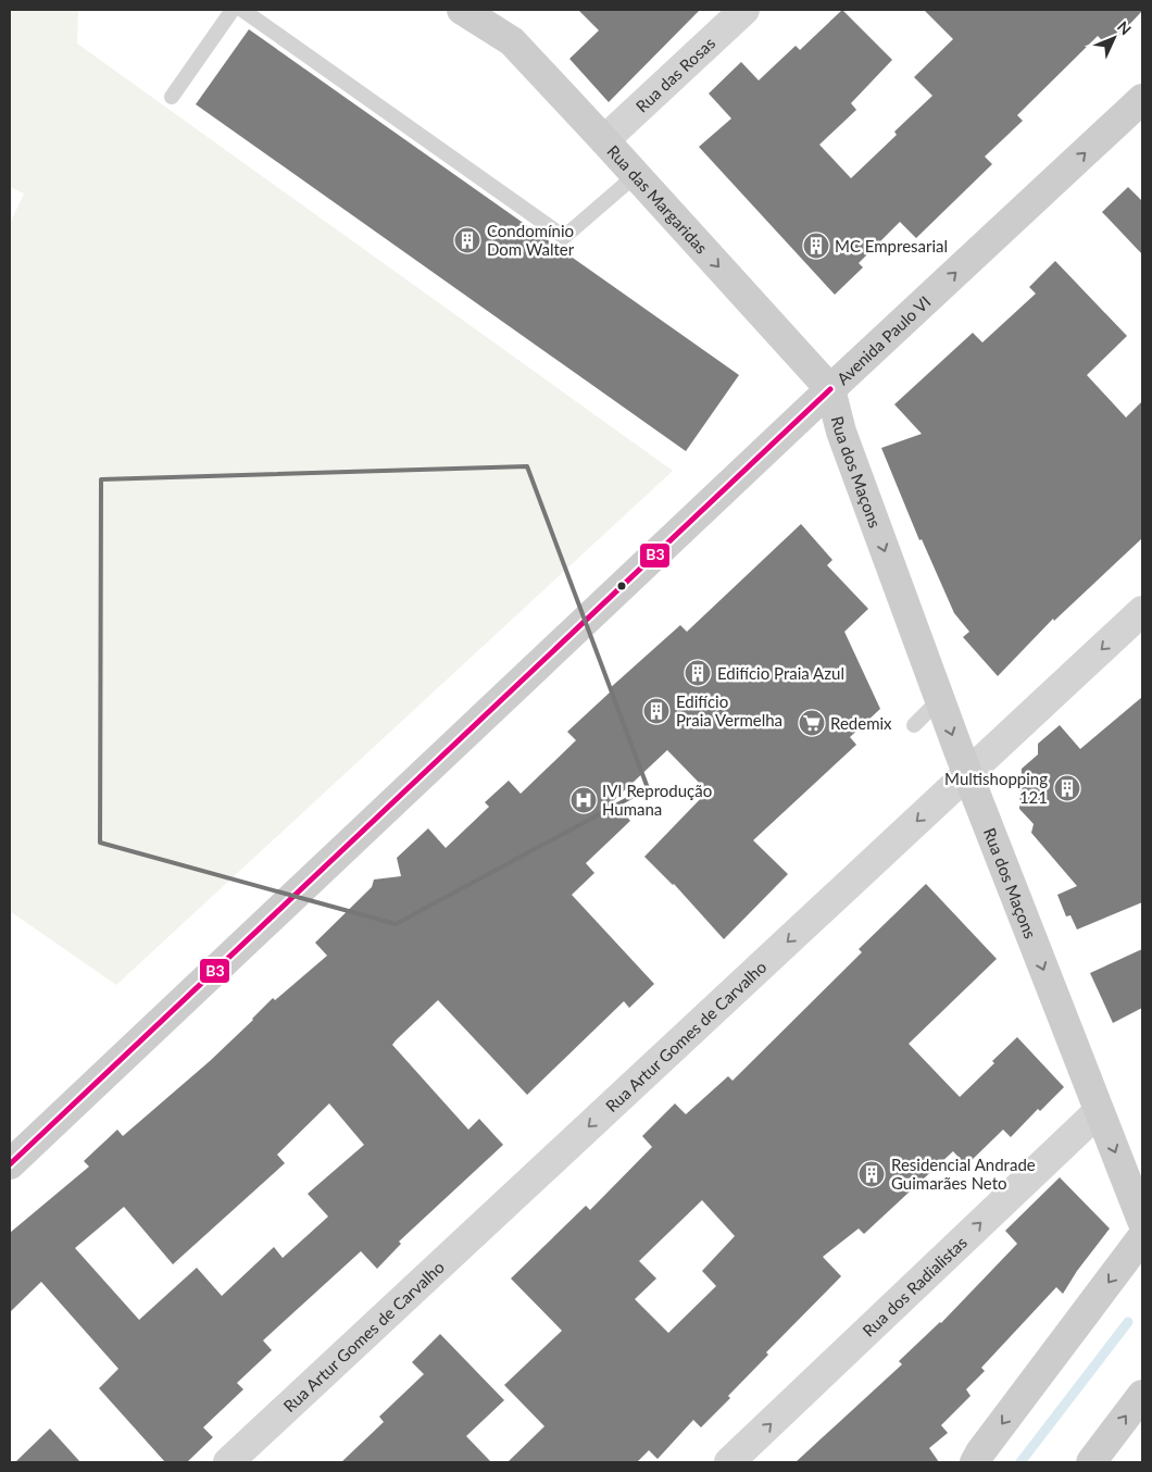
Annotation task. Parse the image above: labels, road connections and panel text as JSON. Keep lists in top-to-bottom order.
{
  "streets": {
    "street": [
      "Rua das Rosas",
      "Rua das Margaridas",
      "Avenida Paulo VI",
      "Rua dos Maçons",
      "Rua Artur Gomes de Carvalho",
      "Rua dos Radialistas"
    ]
  },
  "crossings": [
    ["Rua das Rosas", "Rua das Margaridas"],
    ["Rua das Margaridas", "Avenida Paulo VI"],
    ["Rua das Margaridas", "Rua dos Maçons"],
    ["Avenida Paulo VI", "Rua dos Maçons"],
    ["Rua dos Maçons", "Rua Artur Gomes de Carvalho"],
    ["Rua dos Maçons", "Rua dos Radialistas"]
  ],
  "one_way": ["Rua das Margaridas", "Rua dos Maçons", "Rua Artur Gomes de Carvalho"],
  "places": {
    "building": [
      "Condomínio Dom Walter",
      "MC Empresarial",
      "Edifício Praia Azul",
      "Edifício Praia Vermelha",
      "Multishopping 121",
      "Residencial Andrade Guimarães Neto"
    ],
    "supermarket": ["Redemix"],
    "hospital": ["IVI Reprodução Humana"]
  },
  "lines": ["transit line B3"],
  "north": "top right"
}
